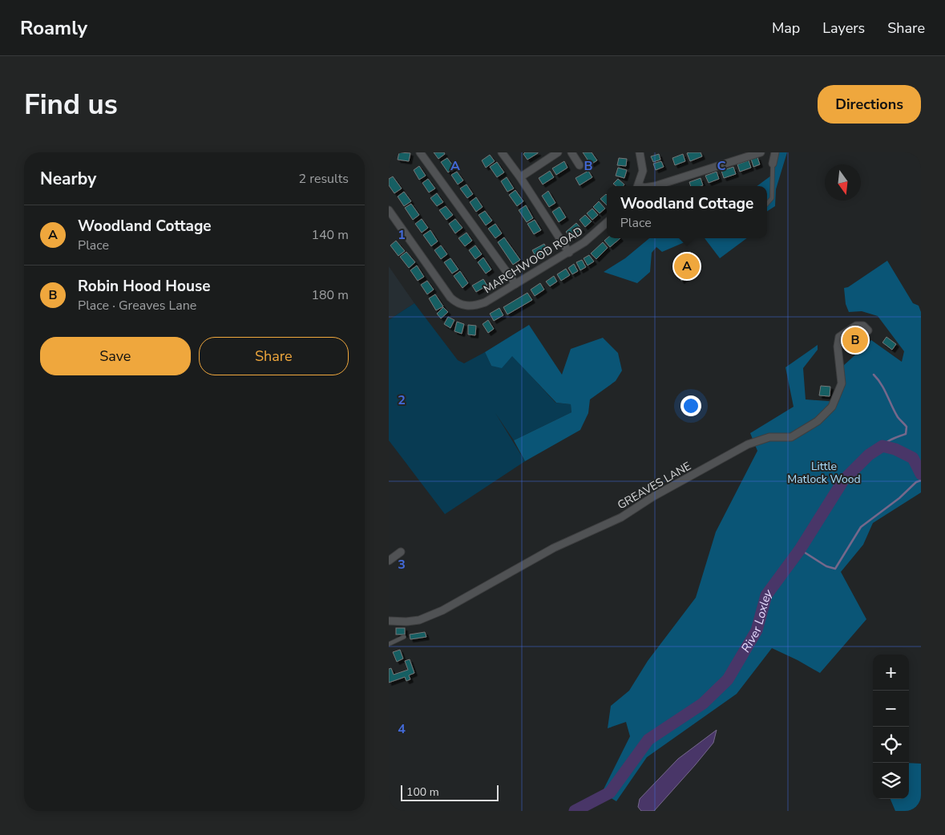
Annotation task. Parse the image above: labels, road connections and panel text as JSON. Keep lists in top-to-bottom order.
{
  "streets": {
    "street": ["MARCHWOOD ROAD", "GREAVES LANE"]
  },
  "water": ["River Loxley"],
  "parks": ["Little Matlock Wood"],
  "scale_bar": "100 m",
  "north": "bottom",
  "page": {
    "header": "Roamly",
    "nav": ["Map", "Layers", "Share"],
    "buttons": [
      "Directions",
      ["Save", "Share"]
    ],
    "title": "Find us",
    "heading": ["Nearby", "2 results"],
    "popup": ["Woodland Cottage", "Place"],
    "list": [
      {
        "mark": "A",
        "name": "Woodland Cottage",
        "note": "Place",
        "value": "140 m"
      },
      {
        "mark": "B",
        "name": "Robin Hood House",
        "note": "Place · Greaves Lane",
        "value": "180 m"
      }
    ],
    "pins": ["A", "B"],
    "map_buttons": ["+", "−"],
    "scale": "100 m"
  },
  "grid": {
    "columns": ["A", "B", "C"],
    "rows": [
      "1",
      "2",
      "3",
      "4"
    ]
  }
}
